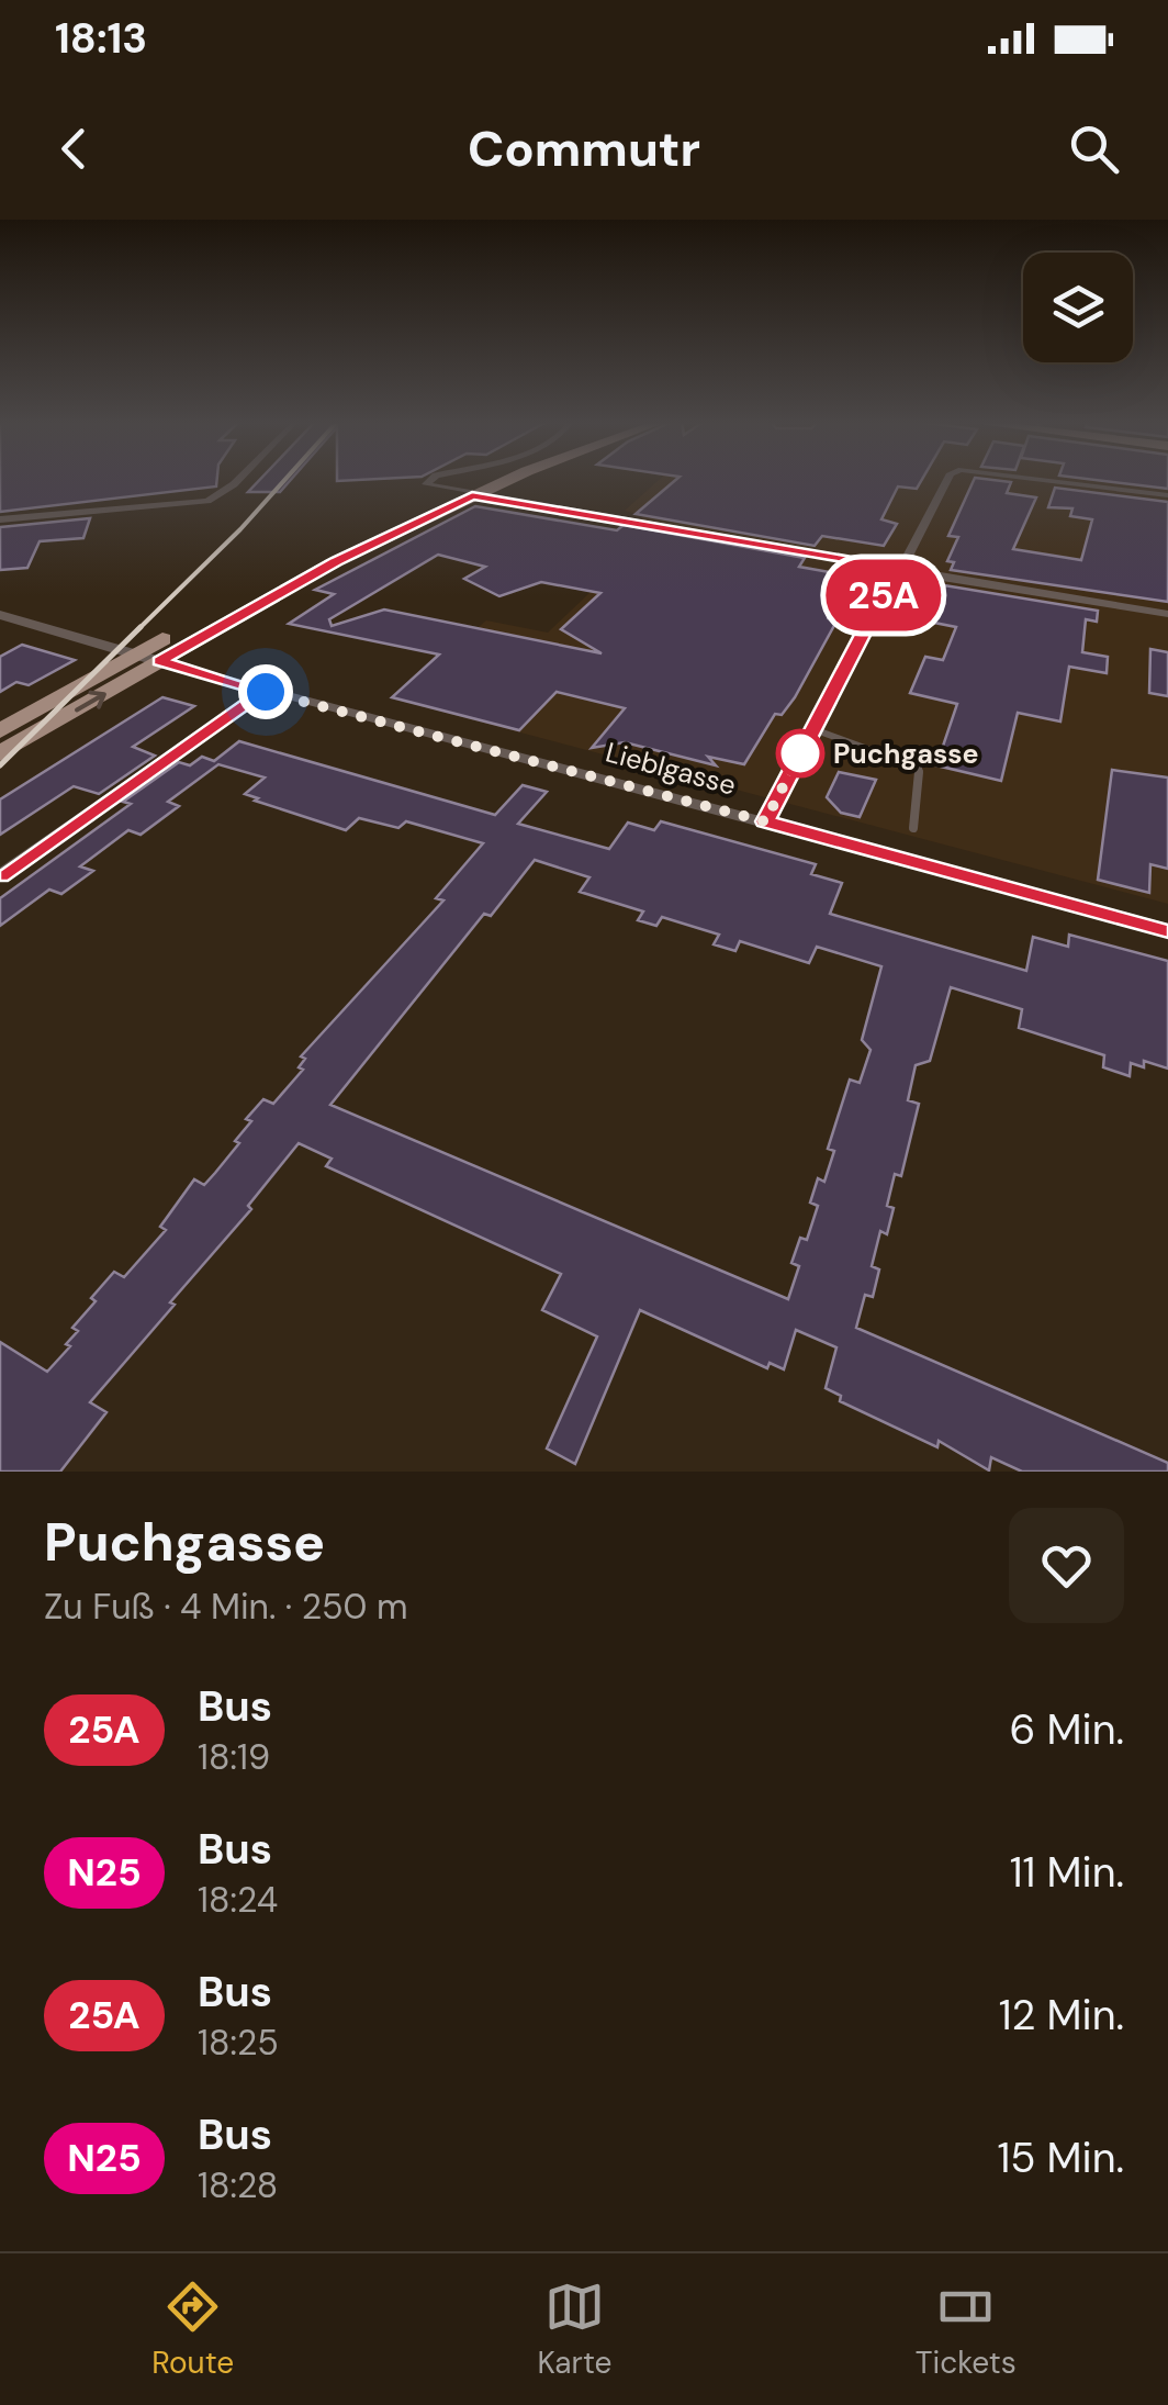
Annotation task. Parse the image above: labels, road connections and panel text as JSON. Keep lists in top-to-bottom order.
{
  "streets": {
    "street": ["Lieblgasse"]
  },
  "places": ["Puchgasse"],
  "lines": ["bus line 25A"],
  "page": {
    "status": "18:13",
    "header": "Commutr",
    "on_map": "25A",
    "heading": ["Puchgasse", "Zu Fuß · 4 Min. · 250 m"],
    "list": [
      {
        "mark": "25A",
        "name": "Bus",
        "note": "18:19",
        "value": "6 Min."
      },
      {
        "mark": "N25",
        "name": "Bus",
        "note": "18:24",
        "value": "11 Min."
      },
      {
        "mark": "25A",
        "name": "Bus",
        "note": "18:25",
        "value": "12 Min."
      },
      {
        "mark": "N25",
        "name": "Bus",
        "note": "18:28",
        "value": "15 Min."
      }
    ],
    "tabs": ["Route", "Karte", "Tickets"]
  }
}
